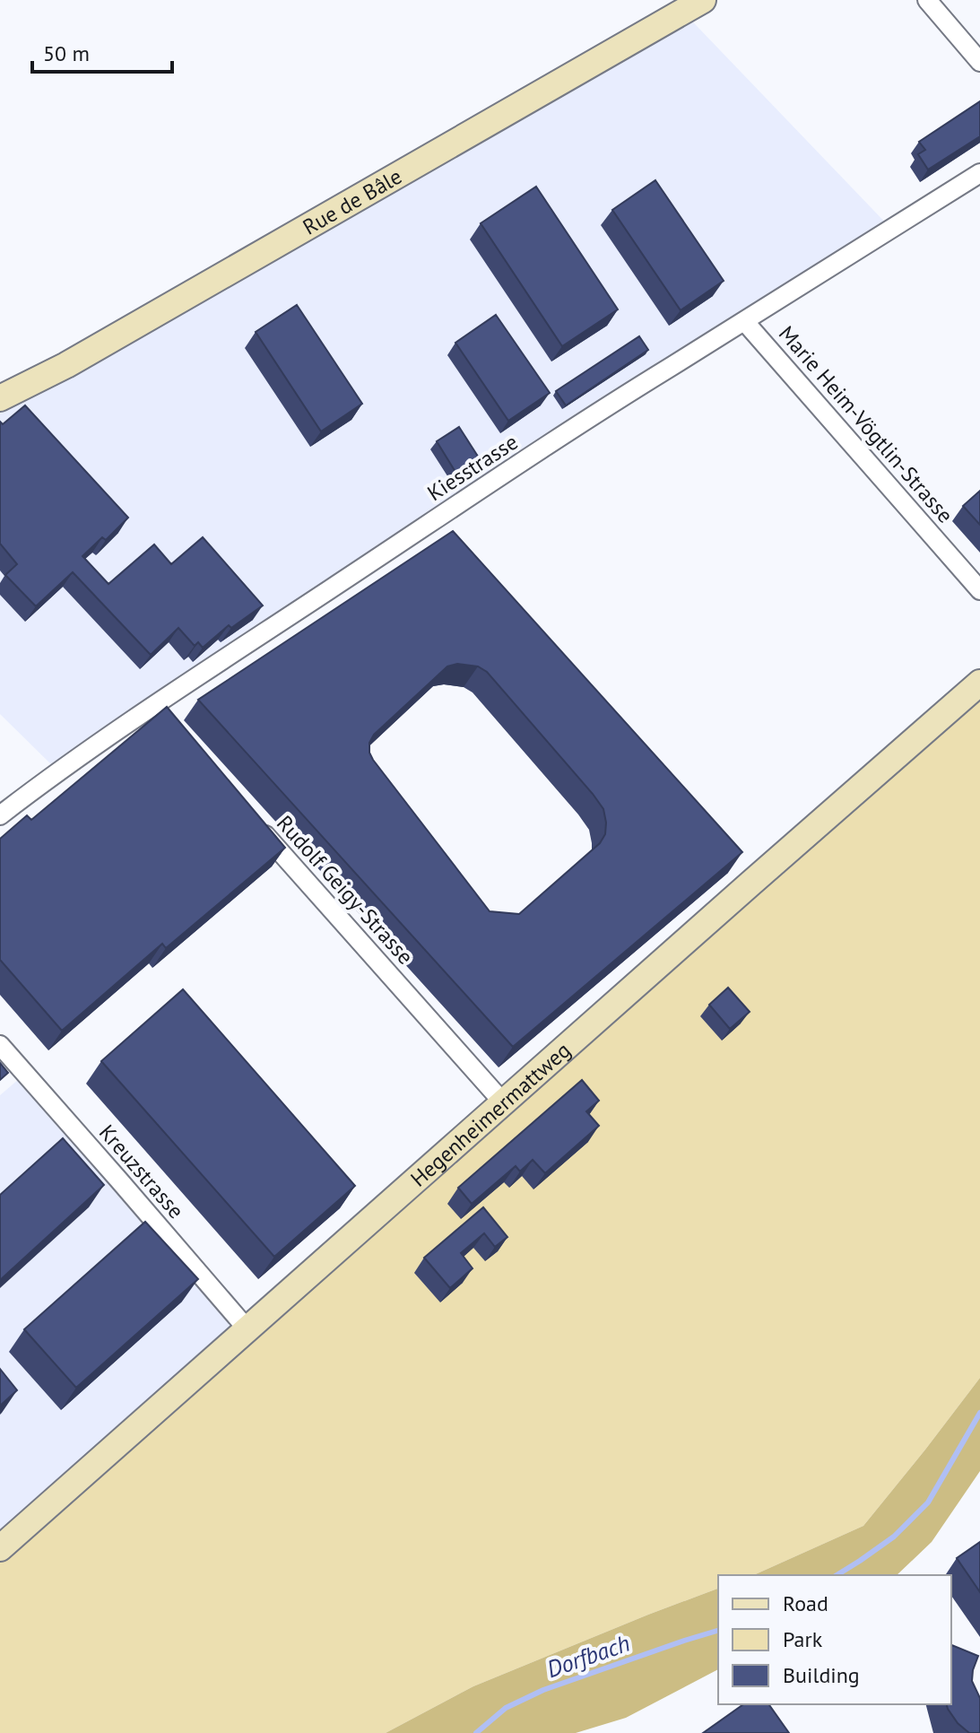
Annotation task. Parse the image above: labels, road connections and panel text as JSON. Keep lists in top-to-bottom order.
{
  "streets": {
    "street": [
      "Rue de Bâle",
      "Marie Heim-Vögtlin-Strasse",
      "Kiesstrasse",
      "Rudolf Geigy-Strasse",
      "Hegenheimermattweg",
      "Kreuzstrasse"
    ]
  },
  "crossings": [
    ["Marie Heim-Vögtlin-Strasse", "Kiesstrasse"],
    ["Rudolf Geigy-Strasse", "Hegenheimermattweg"],
    ["Hegenheimermattweg", "Kreuzstrasse"]
  ],
  "water": ["Dorfbach"],
  "legend": ["Road", "Park", "Building"],
  "scale_bar": "50 m"
}
